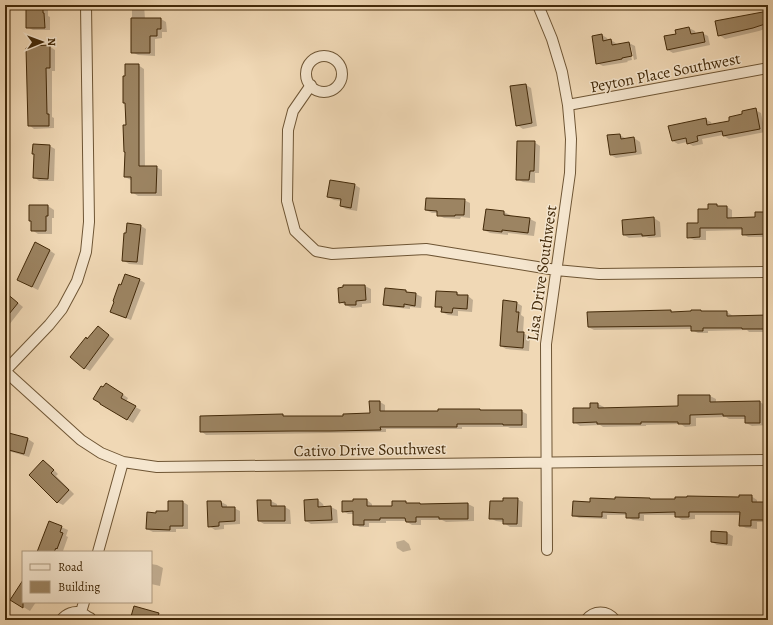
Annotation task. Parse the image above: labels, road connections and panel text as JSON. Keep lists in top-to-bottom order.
{
  "streets": {
    "street": ["Peyton Place Southwest", "Lisa Drive Southwest", "Cativo Drive Southwest"]
  },
  "crossings": [
    ["Peyton Place Southwest", "Lisa Drive Southwest"],
    ["Lisa Drive Southwest", "Cativo Drive Southwest"]
  ],
  "legend": ["Road", "Building"],
  "north": "right"
}
